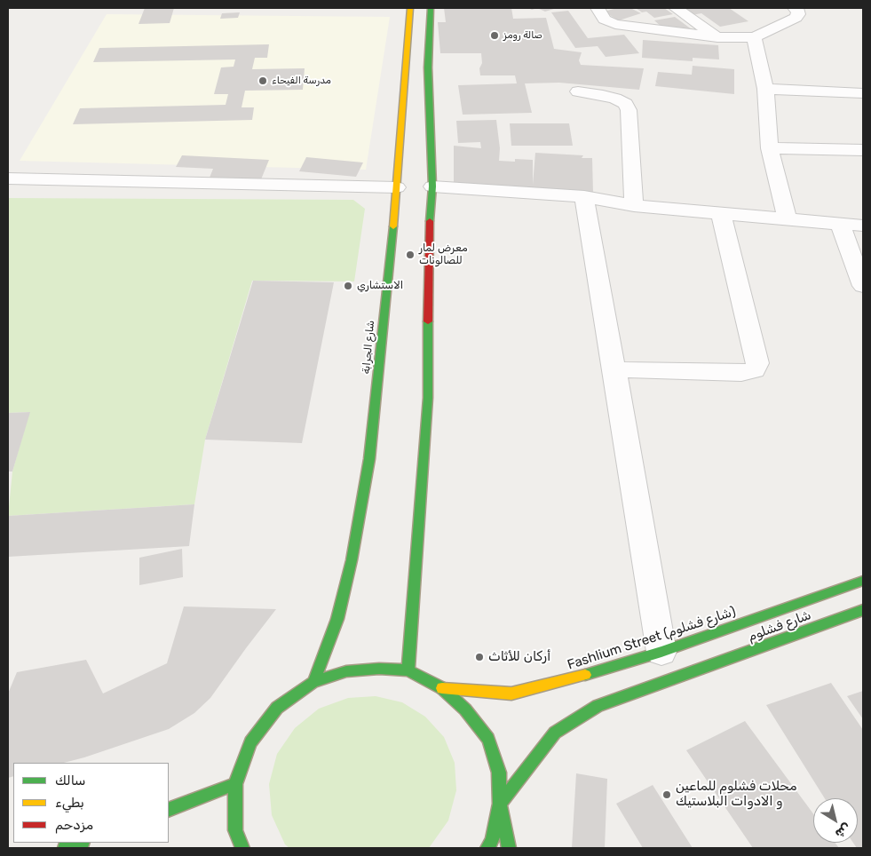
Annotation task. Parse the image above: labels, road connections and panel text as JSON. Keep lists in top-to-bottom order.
{
  "streets": {
    "main road": ["شارع الجرابة", "شارع فشلوم", "Fashlium Street (شارع فشلوم)"]
  },
  "places": [
    "صالة رومز",
    "مدرسة الفيحاء",
    "معرض لمار للصالونات",
    "الاستشاري",
    "أركان للأثاث",
    "محلات فشلوم للماعين و الادوات البلاستيك"
  ],
  "legend": ["سالك", "بطيء", "مزدحم"],
  "north": "bottom right"
}
